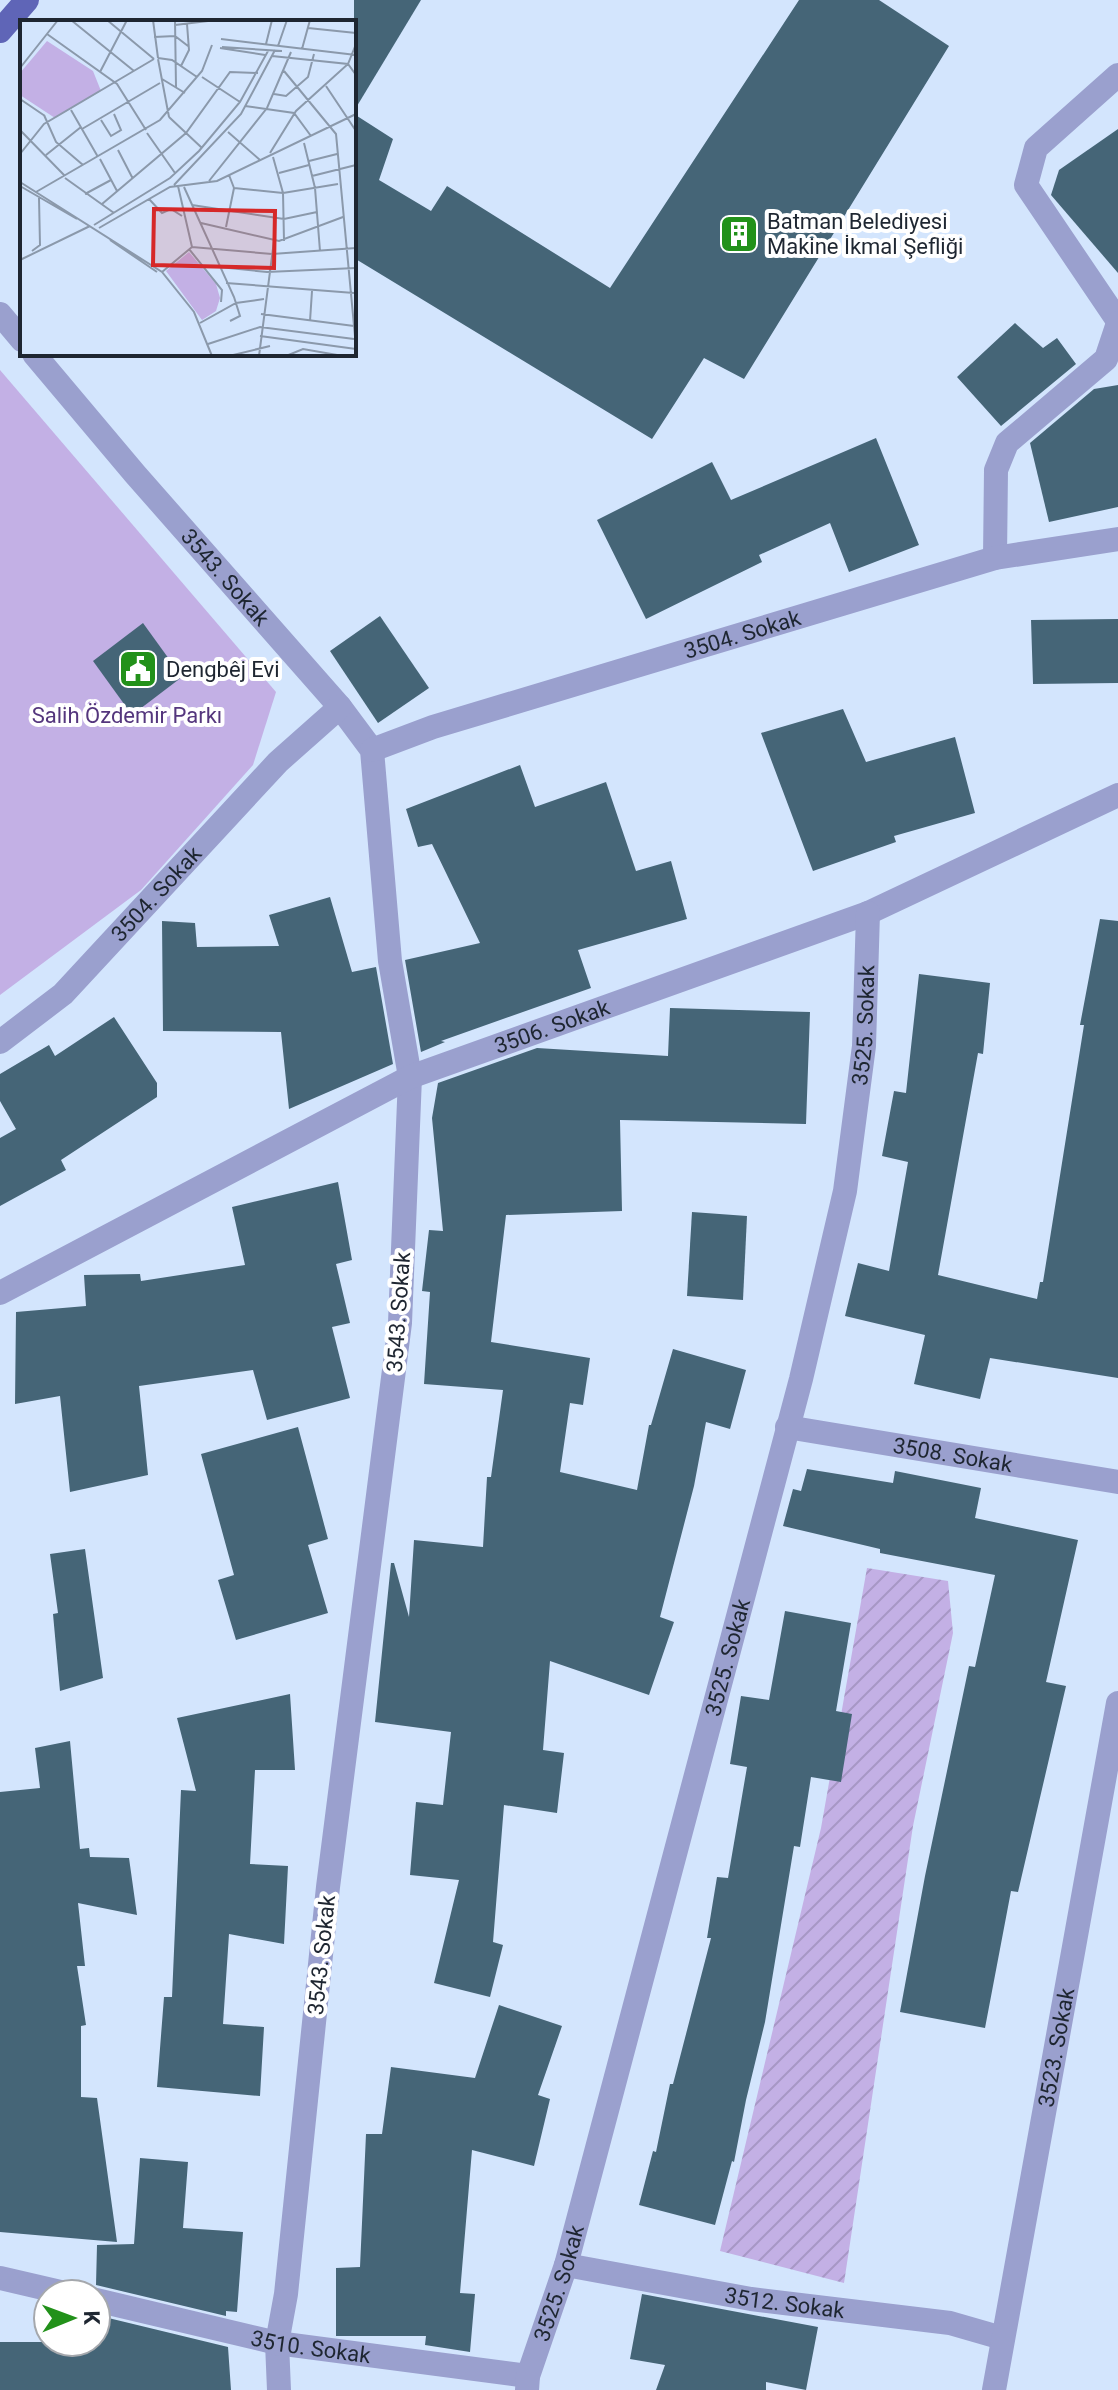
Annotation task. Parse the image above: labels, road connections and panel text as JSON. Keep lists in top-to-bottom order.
{
  "streets": {
    "street": [
      "3543. Sokak",
      "3504. Sokak",
      "3525. Sokak",
      "3506. Sokak",
      "3508. Sokak",
      "3523. Sokak",
      "3512. Sokak",
      "3510. Sokak"
    ]
  },
  "crossings": [
    ["3543. Sokak", "3504. Sokak"],
    ["3543. Sokak", "3506. Sokak"],
    ["3543. Sokak", "3510. Sokak"],
    ["3525. Sokak", "3506. Sokak"],
    ["3525. Sokak", "3508. Sokak"],
    ["3525. Sokak", "3512. Sokak"],
    ["3525. Sokak", "3510. Sokak"],
    ["3523. Sokak", "3512. Sokak"]
  ],
  "parks": ["Salih Özdemir Parkı"],
  "places": {
    "building": ["Batman Belediyesi Makine İkmal Şefliği"],
    "public building": ["Dengbêj Evi"]
  },
  "north": "right"
}
